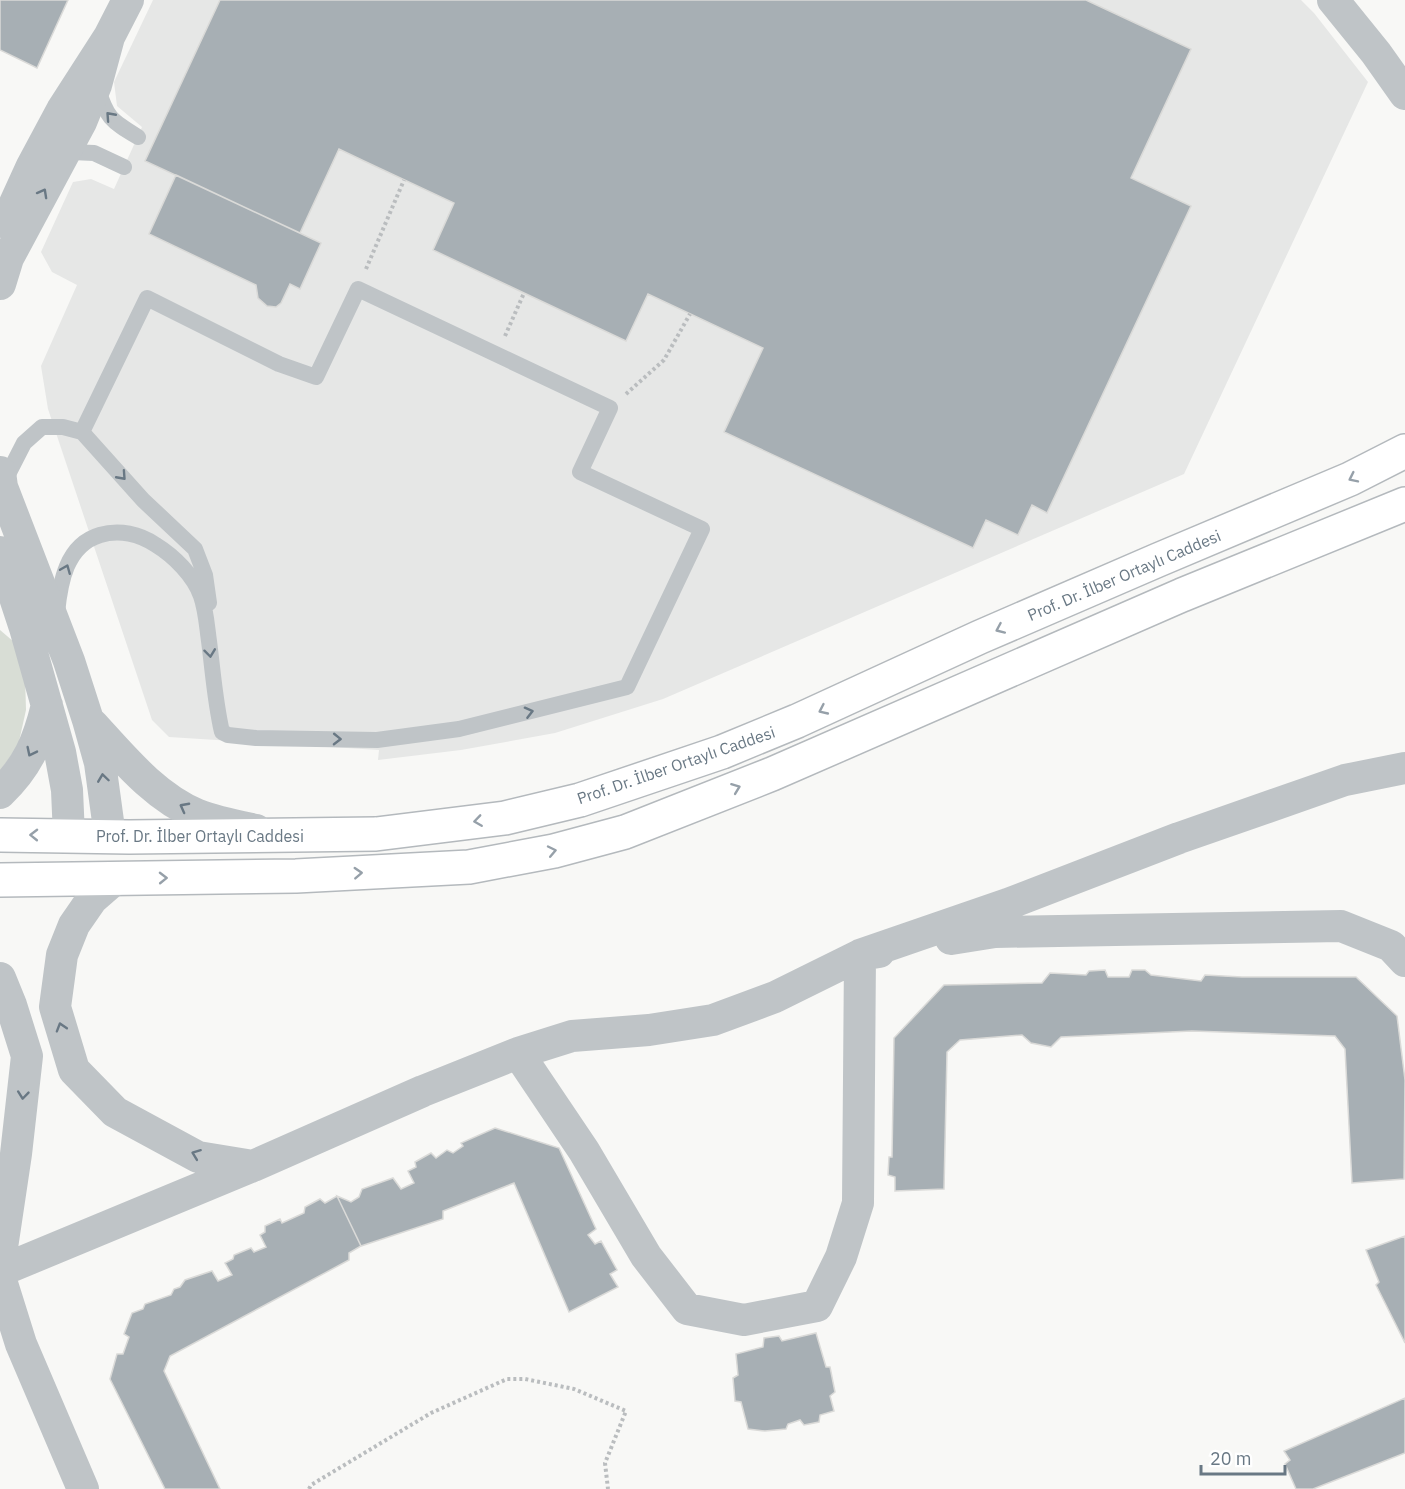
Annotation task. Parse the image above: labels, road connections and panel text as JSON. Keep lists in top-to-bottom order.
{
  "streets": {
    "street": ["Prof. Dr. İlber Ortaylı Caddesi"]
  },
  "scale_bar": "20 m"
}
